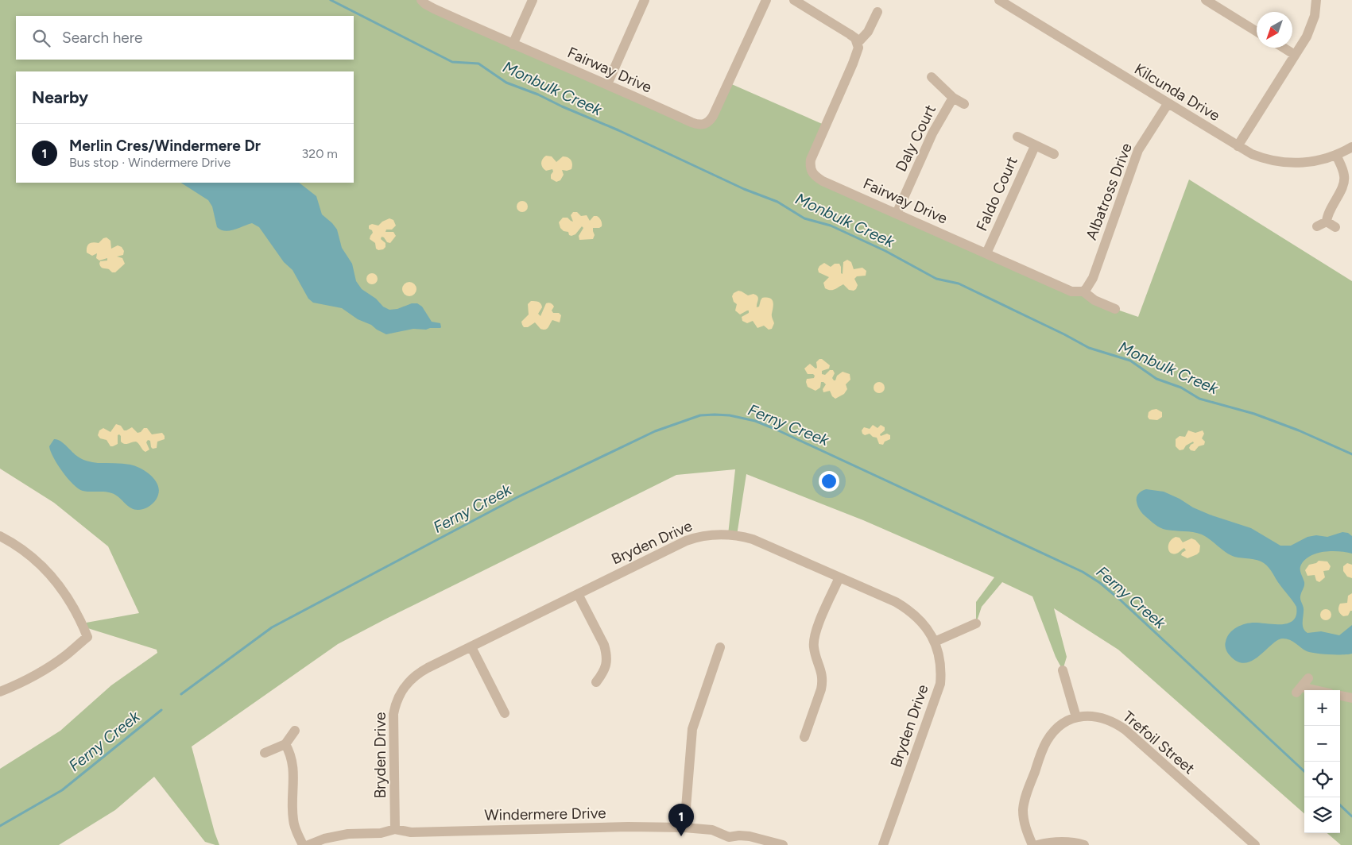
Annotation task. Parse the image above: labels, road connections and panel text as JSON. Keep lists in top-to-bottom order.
{
  "streets": {
    "street": [
      "Fairway Drive",
      "Kilcunda Drive",
      "Daly Court",
      "Albatross Drive",
      "Faldo Court",
      "Bryden Drive",
      "Trefoil Street",
      "Windermere Drive"
    ]
  },
  "crossings": [
    ["Fairway Drive", "Daly Court"],
    ["Fairway Drive", "Albatross Drive"],
    ["Fairway Drive", "Faldo Court"],
    ["Kilcunda Drive", "Albatross Drive"],
    ["Bryden Drive", "Windermere Drive"]
  ],
  "water": ["Monbulk Creek", "Ferny Creek"],
  "north": "bottom left",
  "page": {
    "search": "Search here",
    "heading": "Nearby",
    "list": [
      {
        "mark": "1",
        "name": "Merlin Cres/Windermere Dr",
        "note": "Bus stop · Windermere Drive",
        "value": "320 m"
      }
    ],
    "map_buttons": ["+", "−"],
    "pins": "1"
  }
}
